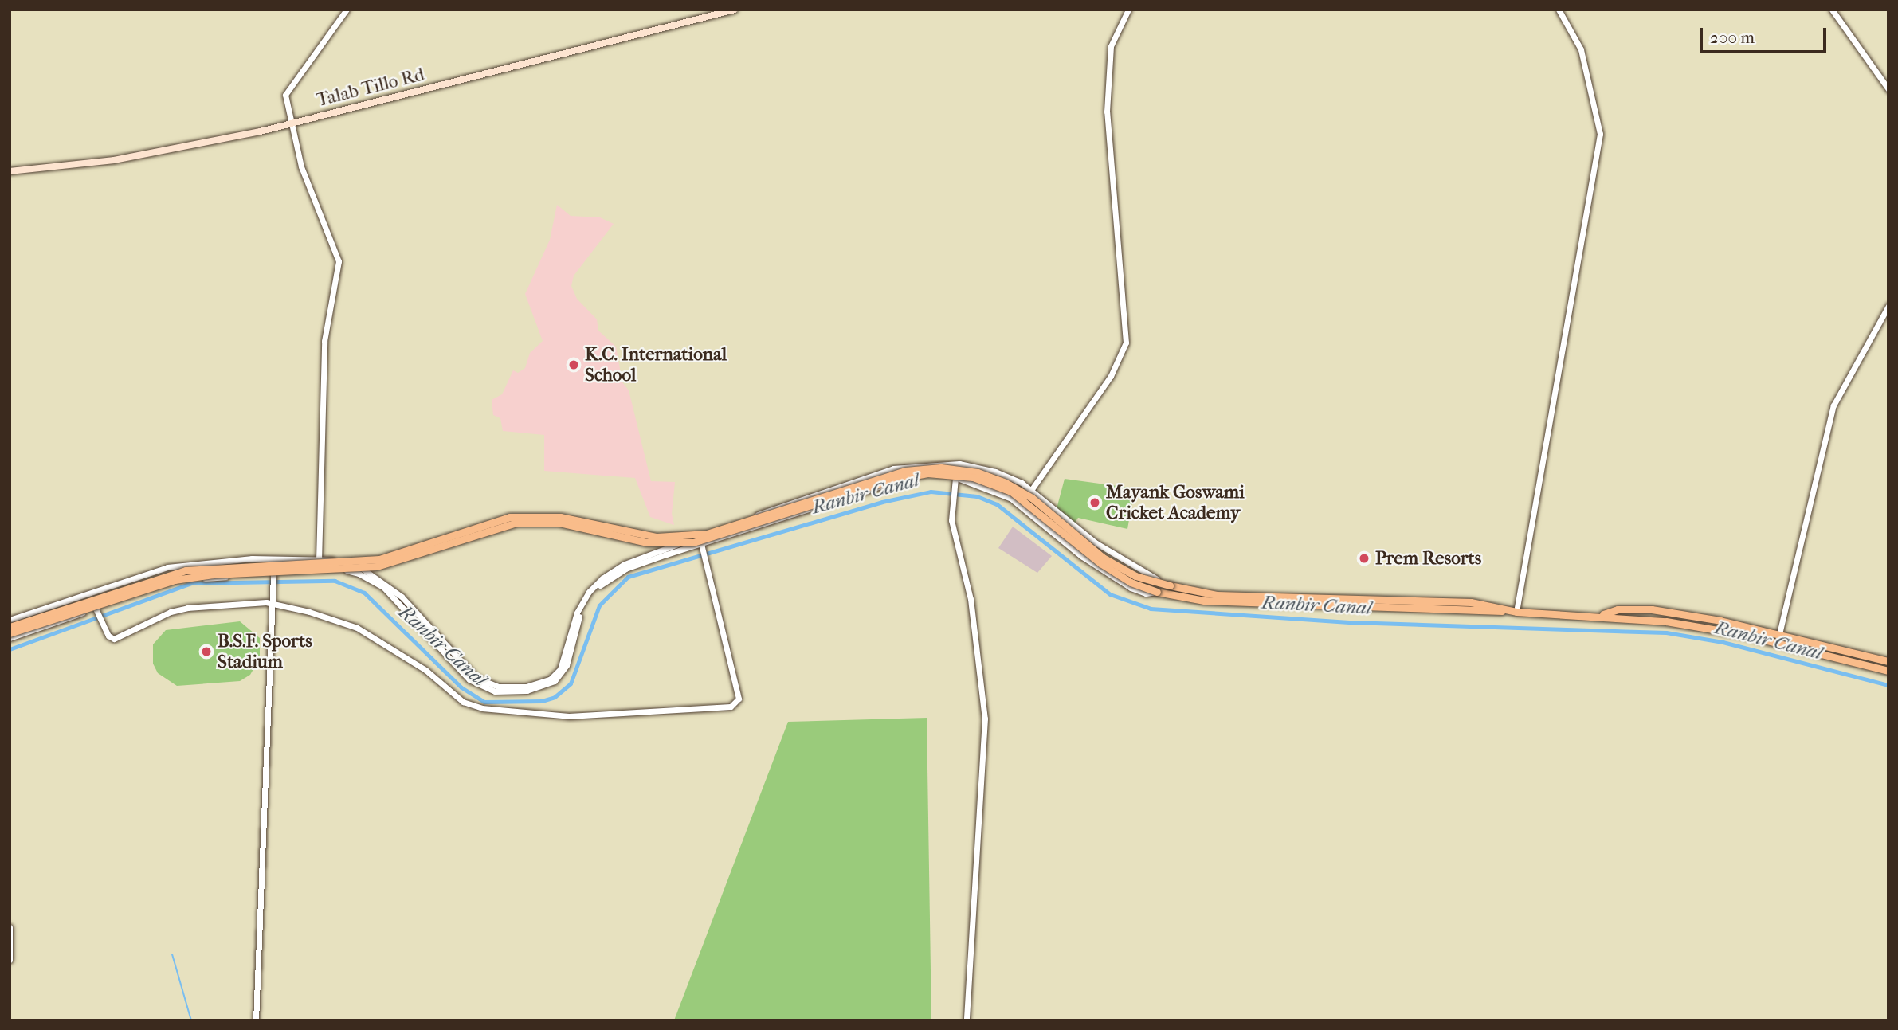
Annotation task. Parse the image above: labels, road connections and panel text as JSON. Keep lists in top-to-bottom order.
{
  "streets": {
    "main road": ["Talab Tillo Rd"]
  },
  "water": ["Ranbir Canal"],
  "places": [
    "K.C. International School",
    "Mayank Goswami Cricket Academy",
    "Prem Resorts",
    "B.S.F. Sports Stadium"
  ],
  "scale_bar": "200 m"
}
